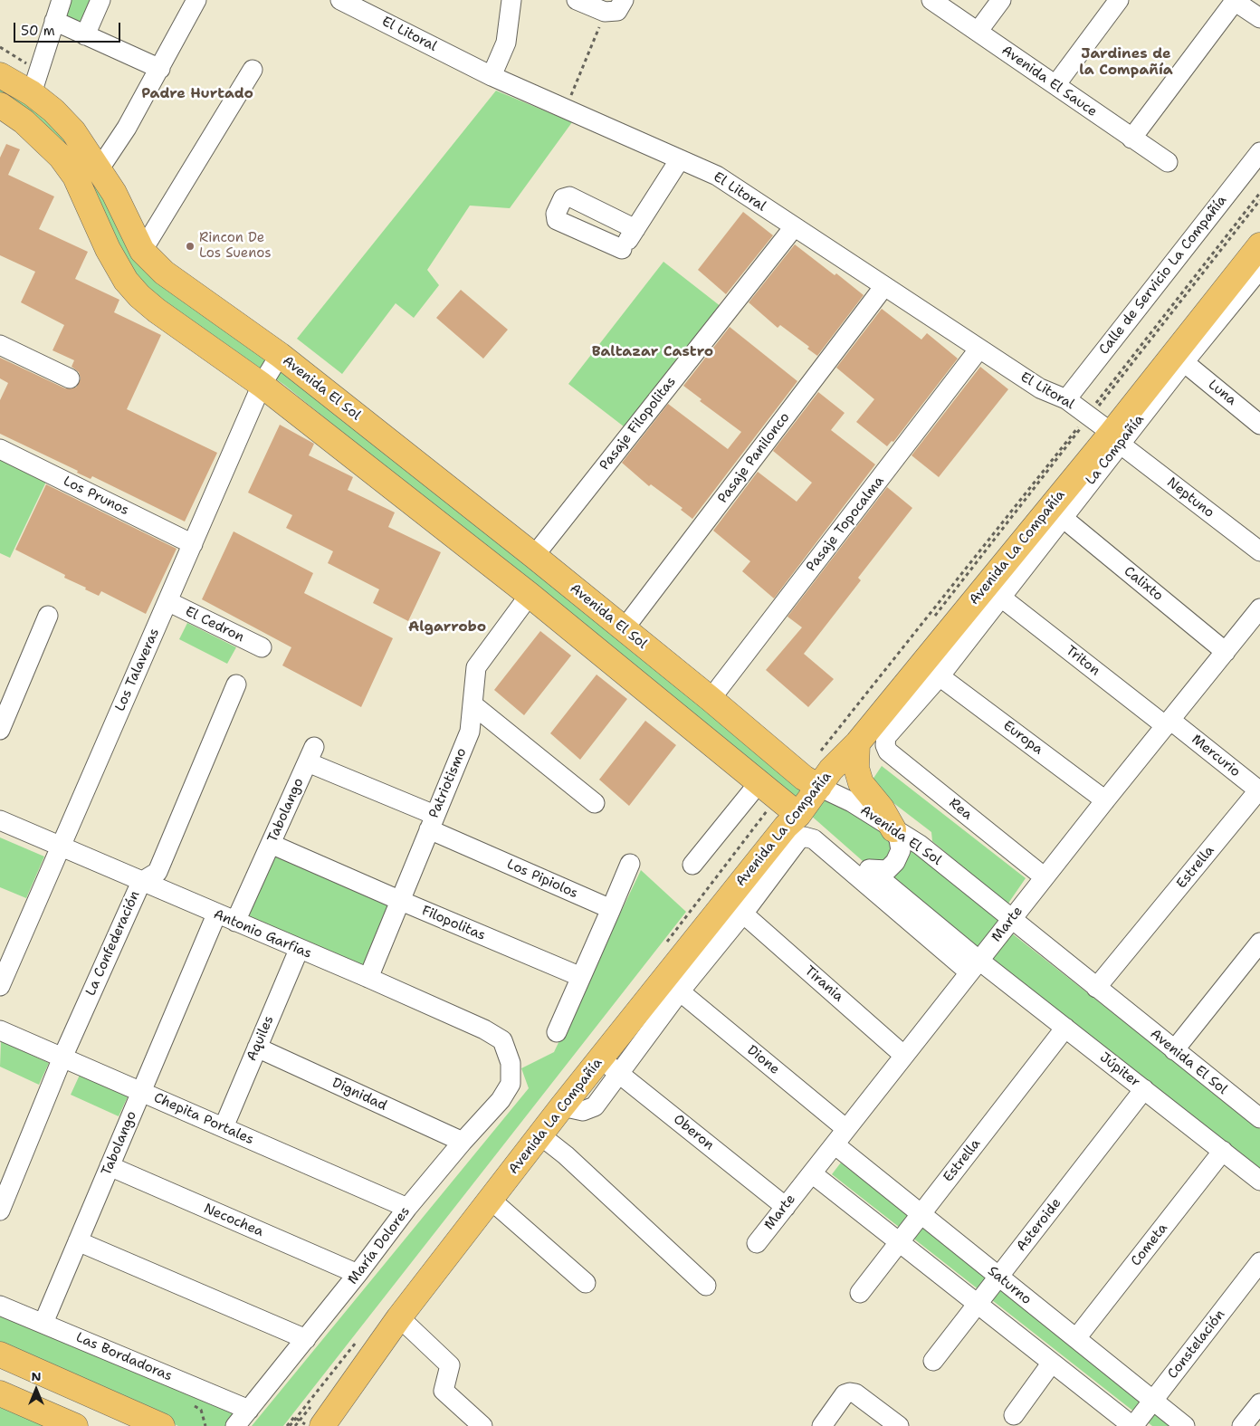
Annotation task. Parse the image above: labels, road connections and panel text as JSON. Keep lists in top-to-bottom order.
{
  "streets": {
    "main road": ["Avenida El Sol", "Avenida La Compañía"],
    "street": [
      "El Litoral",
      "Avenida El Sauce",
      "Calle de Servicio La Compañía",
      "Luna",
      "Pasaje Filopolitas",
      "La Compañía",
      "Pasaje Panilonco",
      "Los Prunos",
      "Neptuno",
      "Pasaje Topocalma",
      "Calixto",
      "El Cedron",
      "Triton",
      "Los Talaveras",
      "Europa",
      "Mercurio",
      "Patriotismo",
      "Rea",
      "Tabolango",
      "Estrella",
      "Los Pipiolos",
      "Filopolitas",
      "Marte",
      "Antonio Garfias",
      "La Confederación",
      "Tirania",
      "Aquiles",
      "Dione",
      "Júpiter",
      "Dignidad",
      "Chepita Portales",
      "Oberon",
      "Necochea",
      "Asteroide",
      "Cometa",
      "María Dolores",
      "Saturno",
      "Constelación",
      "Las Bordadoras"
    ]
  },
  "crossings": [
    ["El Litoral", "Calle de Servicio La Compañía"],
    ["El Litoral", "Pasaje Filopolitas"],
    ["El Litoral", "La Compañía"],
    ["El Litoral", "Pasaje Panilonco"],
    ["El Litoral", "Neptuno"],
    ["El Litoral", "Pasaje Topocalma"],
    ["El Litoral", "Avenida La Compañía"],
    ["Avenida El Sol", "Pasaje Filopolitas"],
    ["Avenida El Sol", "Pasaje Panilonco"],
    ["Avenida El Sol", "Pasaje Topocalma"],
    ["Avenida El Sol", "Avenida La Compañía"],
    ["Avenida El Sol", "Los Talaveras"],
    ["Avenida El Sol", "Estrella"],
    ["Avenida El Sol", "Marte"],
    ["Luna", "La Compañía"],
    ["La Compañía", "Neptuno"],
    ["La Compañía", "Avenida La Compañía"],
    ["La Compañía", "Calixto"],
    ["La Compañía", "Triton"],
    ["La Compañía", "Europa"],
    ["La Compañía", "Rea"],
    ["Los Prunos", "Los Talaveras"],
    ["Neptuno", "Avenida La Compañía"],
    ["Avenida La Compañía", "Oberon"],
    ["Calixto", "Marte"],
    ["El Cedron", "Los Talaveras"],
    ["Triton", "Mercurio"],
    ["Triton", "Marte"],
    ["Los Talaveras", "Antonio Garfias"],
    ["Europa", "Marte"],
    ["Mercurio", "Estrella"],
    ["Mercurio", "Marte"],
    ["Patriotismo", "Los Pipiolos"],
    ["Patriotismo", "Filopolitas"],
    ["Patriotismo", "Antonio Garfias"],
    ["Rea", "Marte"],
    ["Tabolango", "Los Pipiolos"],
    ["Tabolango", "Filopolitas"],
    ["Tabolango", "Antonio Garfias"],
    ["Tabolango", "Chepita Portales"],
    ["Tabolango", "Necochea"],
    ["Tabolango", "Las Bordadoras"],
    ["Estrella", "Júpiter"],
    ["Estrella", "Saturno"],
    ["Marte", "Tirania"],
    ["Marte", "Dione"],
    ["Marte", "Júpiter"],
    ["Marte", "Oberon"],
    ["Marte", "Saturno"],
    ["Antonio Garfias", "La Confederación"],
    ["Antonio Garfias", "Aquiles"],
    ["Antonio Garfias", "María Dolores"],
    ["La Confederación", "Chepita Portales"],
    ["Aquiles", "Dignidad"],
    ["Aquiles", "Chepita Portales"],
    ["Júpiter", "Asteroide"],
    ["Júpiter", "Cometa"],
    ["Dignidad", "María Dolores"],
    ["Chepita Portales", "María Dolores"],
    ["Necochea", "María Dolores"],
    ["Asteroide", "Saturno"],
    ["Cometa", "Saturno"],
    ["María Dolores", "Las Bordadoras"],
    ["Saturno", "Constelación"]
  ],
  "districts": [
    "Jardines de la Compañía",
    "Padre Hurtado",
    "Baltazar Castro",
    "Algarrobo"
  ],
  "places": ["Rincon De Los Suenos"],
  "scale_bar": "50 m",
  "north": "top"
}
